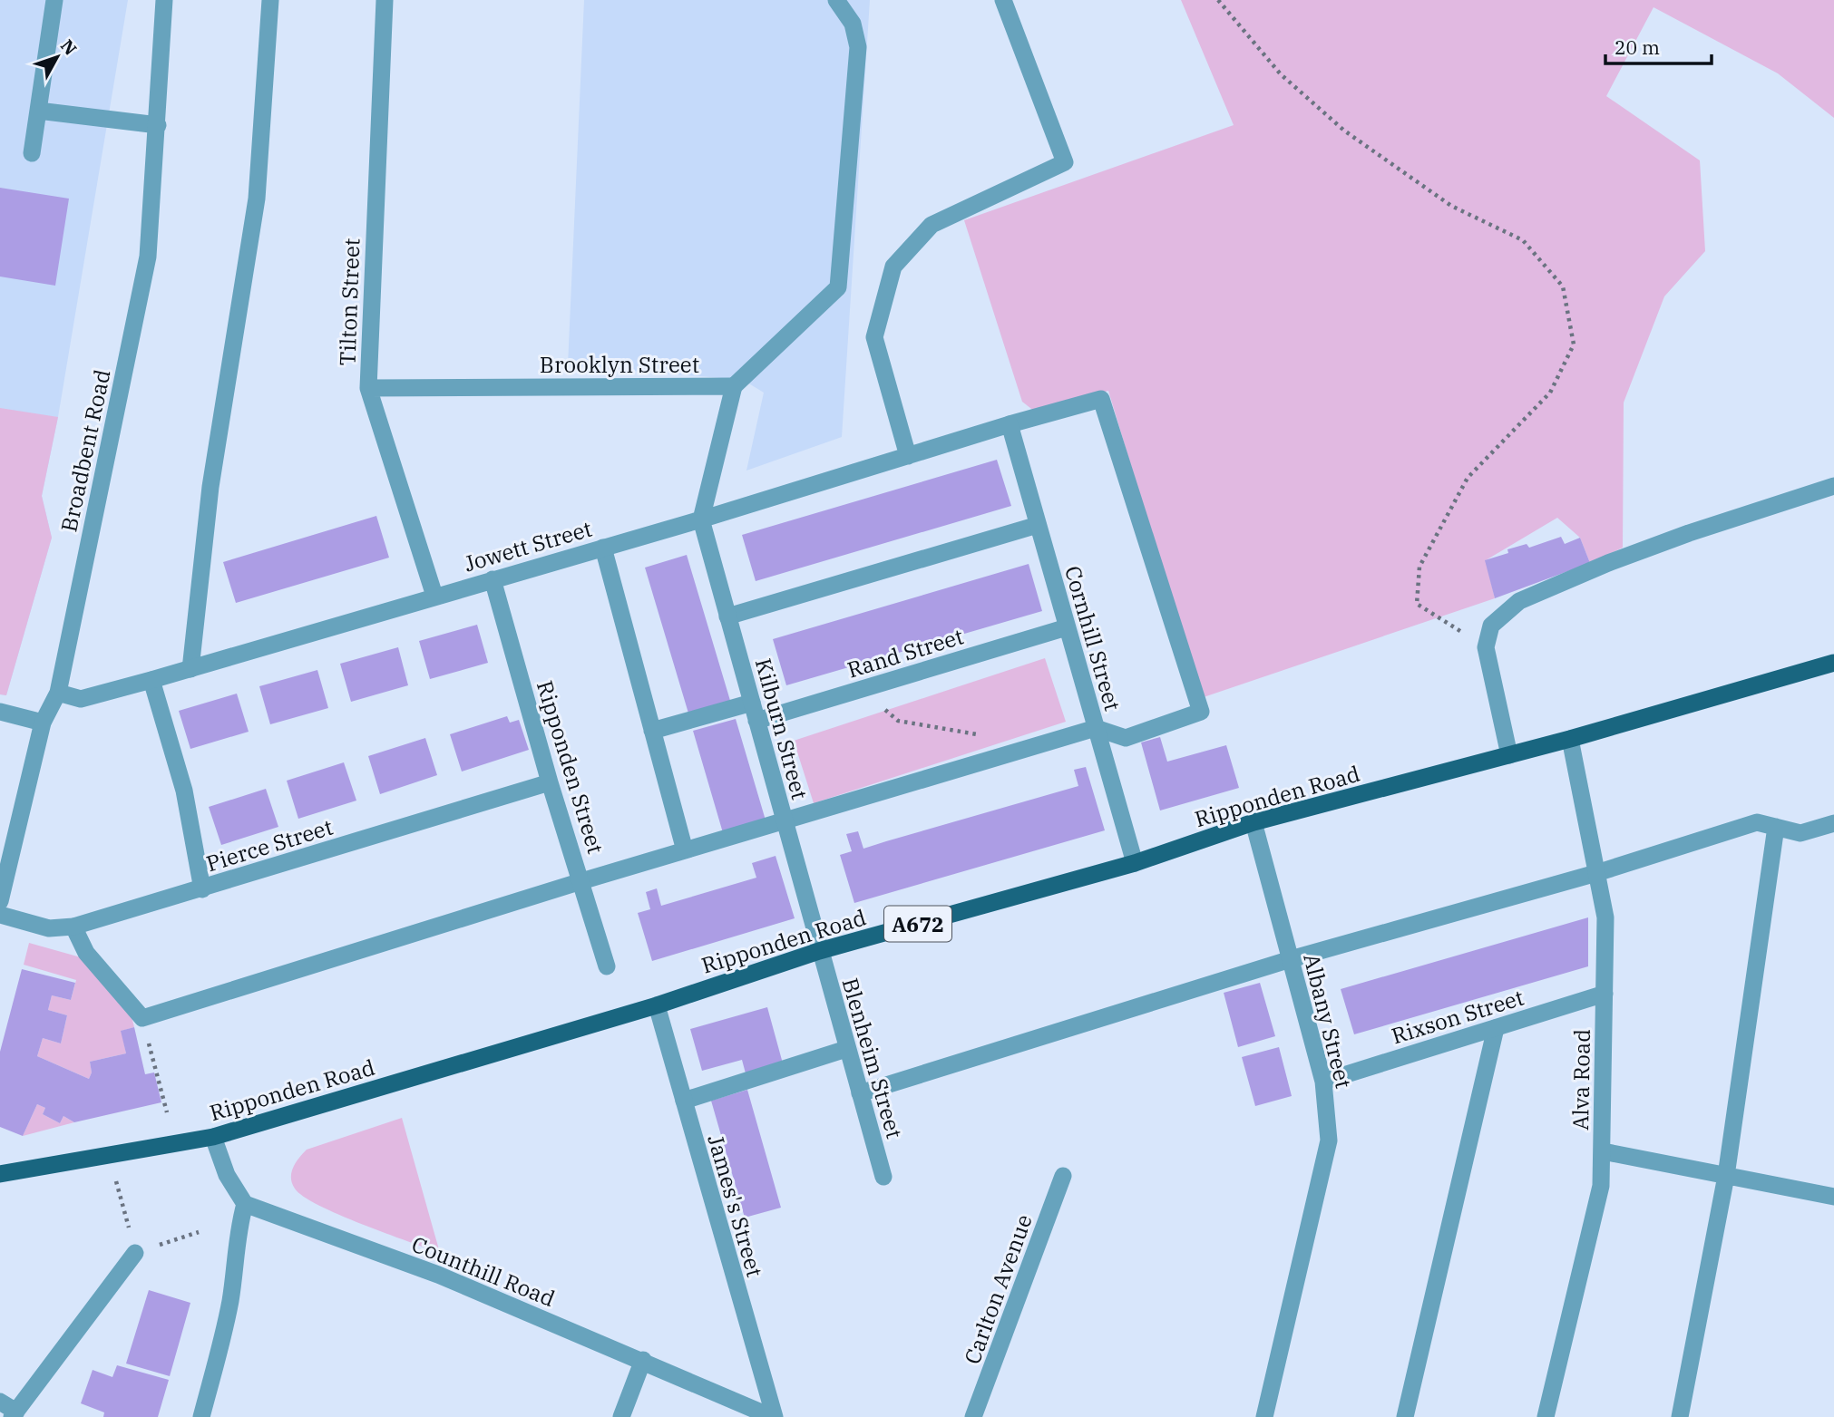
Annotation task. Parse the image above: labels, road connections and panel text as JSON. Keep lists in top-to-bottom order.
{
  "streets": {
    "main road": ["Ripponden Road", "A672"],
    "street": [
      "Tilton Street",
      "Brooklyn Street",
      "Broadbent Road",
      "Jowett Street",
      "Cornhill Street",
      "Rand Street",
      "Kilburn Street",
      "Ripponden Street",
      "Pierce Street",
      "Rixson Street",
      "Albany Street",
      "Blenheim Street",
      "Alva Road",
      "James's Street",
      "Counthill Road",
      "Carlton Avenue"
    ]
  },
  "crossings": [
    ["Tilton Street", "Brooklyn Street"],
    ["Tilton Street", "Jowett Street"],
    ["Broadbent Road", "Jowett Street"],
    ["Jowett Street", "Cornhill Street"],
    ["Jowett Street", "Kilburn Street"],
    ["Jowett Street", "Ripponden Street"],
    ["Cornhill Street", "Rand Street"],
    ["Cornhill Street", "Ripponden Road"],
    ["Rand Street", "Kilburn Street"],
    ["Kilburn Street", "Ripponden Road"],
    ["Kilburn Street", "Blenheim Street"],
    ["Ripponden Street", "Pierce Street"],
    ["Ripponden Road", "Albany Street"],
    ["Ripponden Road", "Blenheim Street"],
    ["Ripponden Road", "Alva Road"],
    ["Ripponden Road", "James's Street"],
    ["Rixson Street", "Albany Street"],
    ["Rixson Street", "Alva Road"],
    ["James's Street", "Counthill Road"]
  ],
  "scale_bar": "20 m",
  "north": "top right"
}
